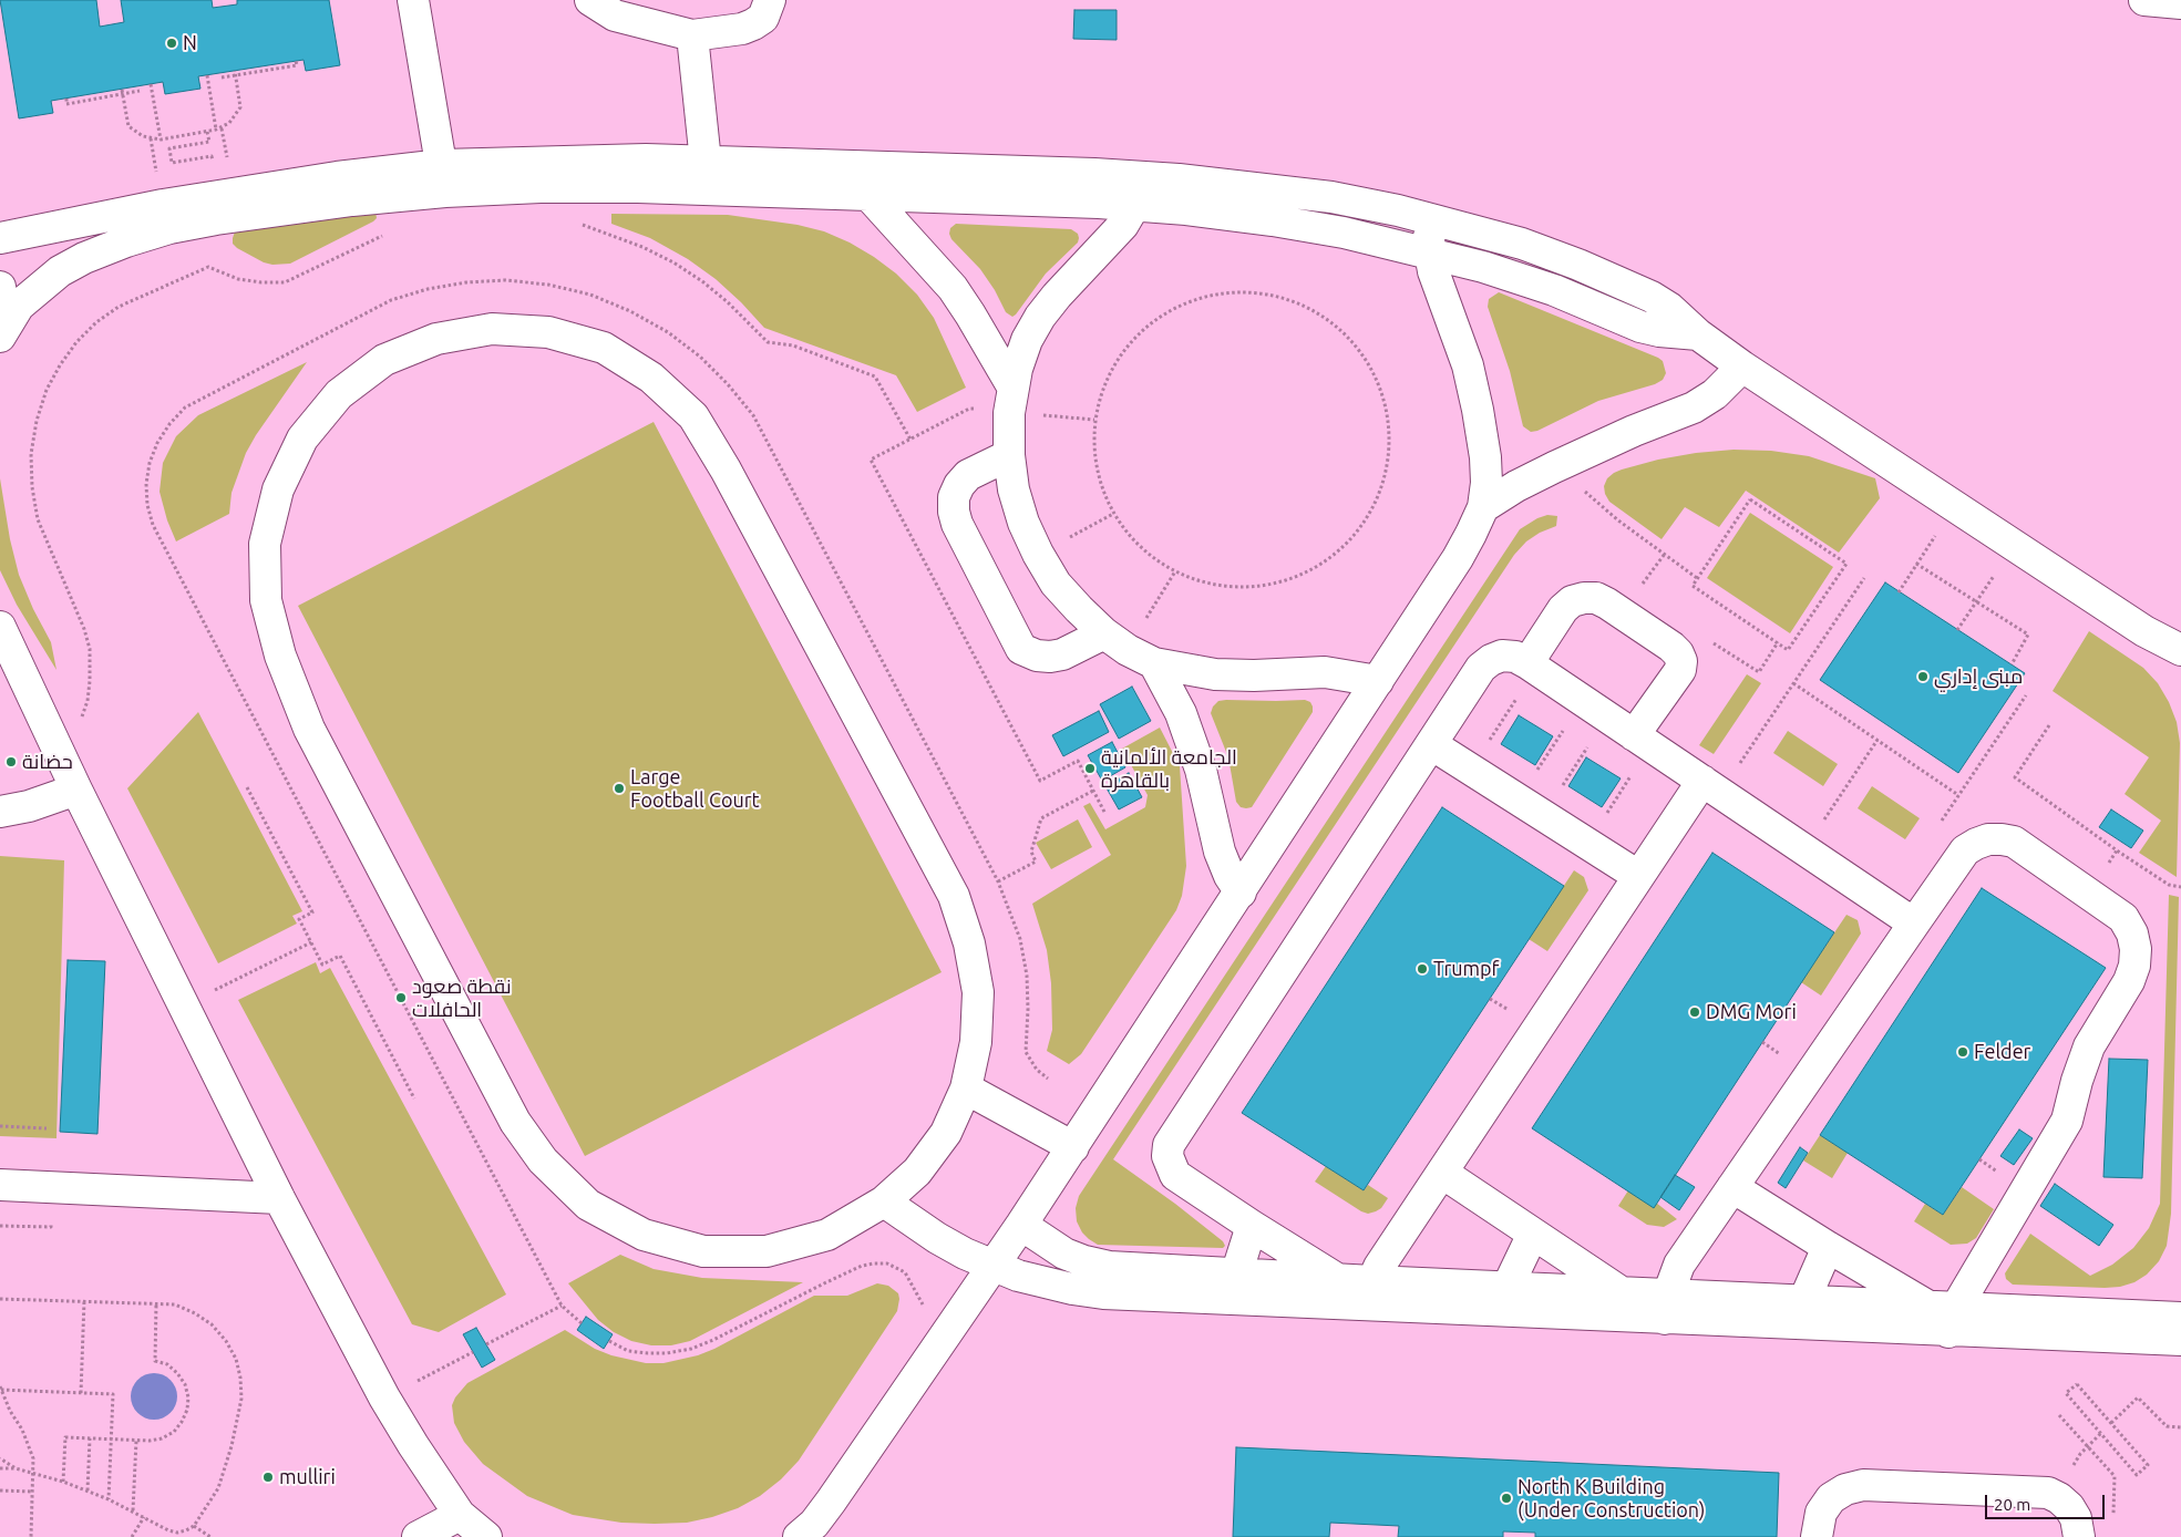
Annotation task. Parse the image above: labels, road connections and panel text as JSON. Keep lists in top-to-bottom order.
{
  "places": [
    "N",
    "مبنى إداري",
    "حضانة",
    "الجامعة الألمانية بالقاهرة",
    "Large Football Court",
    "Trumpf",
    "نقطة صعود الحافلات",
    "DMG Mori",
    "Felder",
    "mulliri",
    "North K Building (Under Construction)"
  ],
  "scale_bar": "20 m"
}
